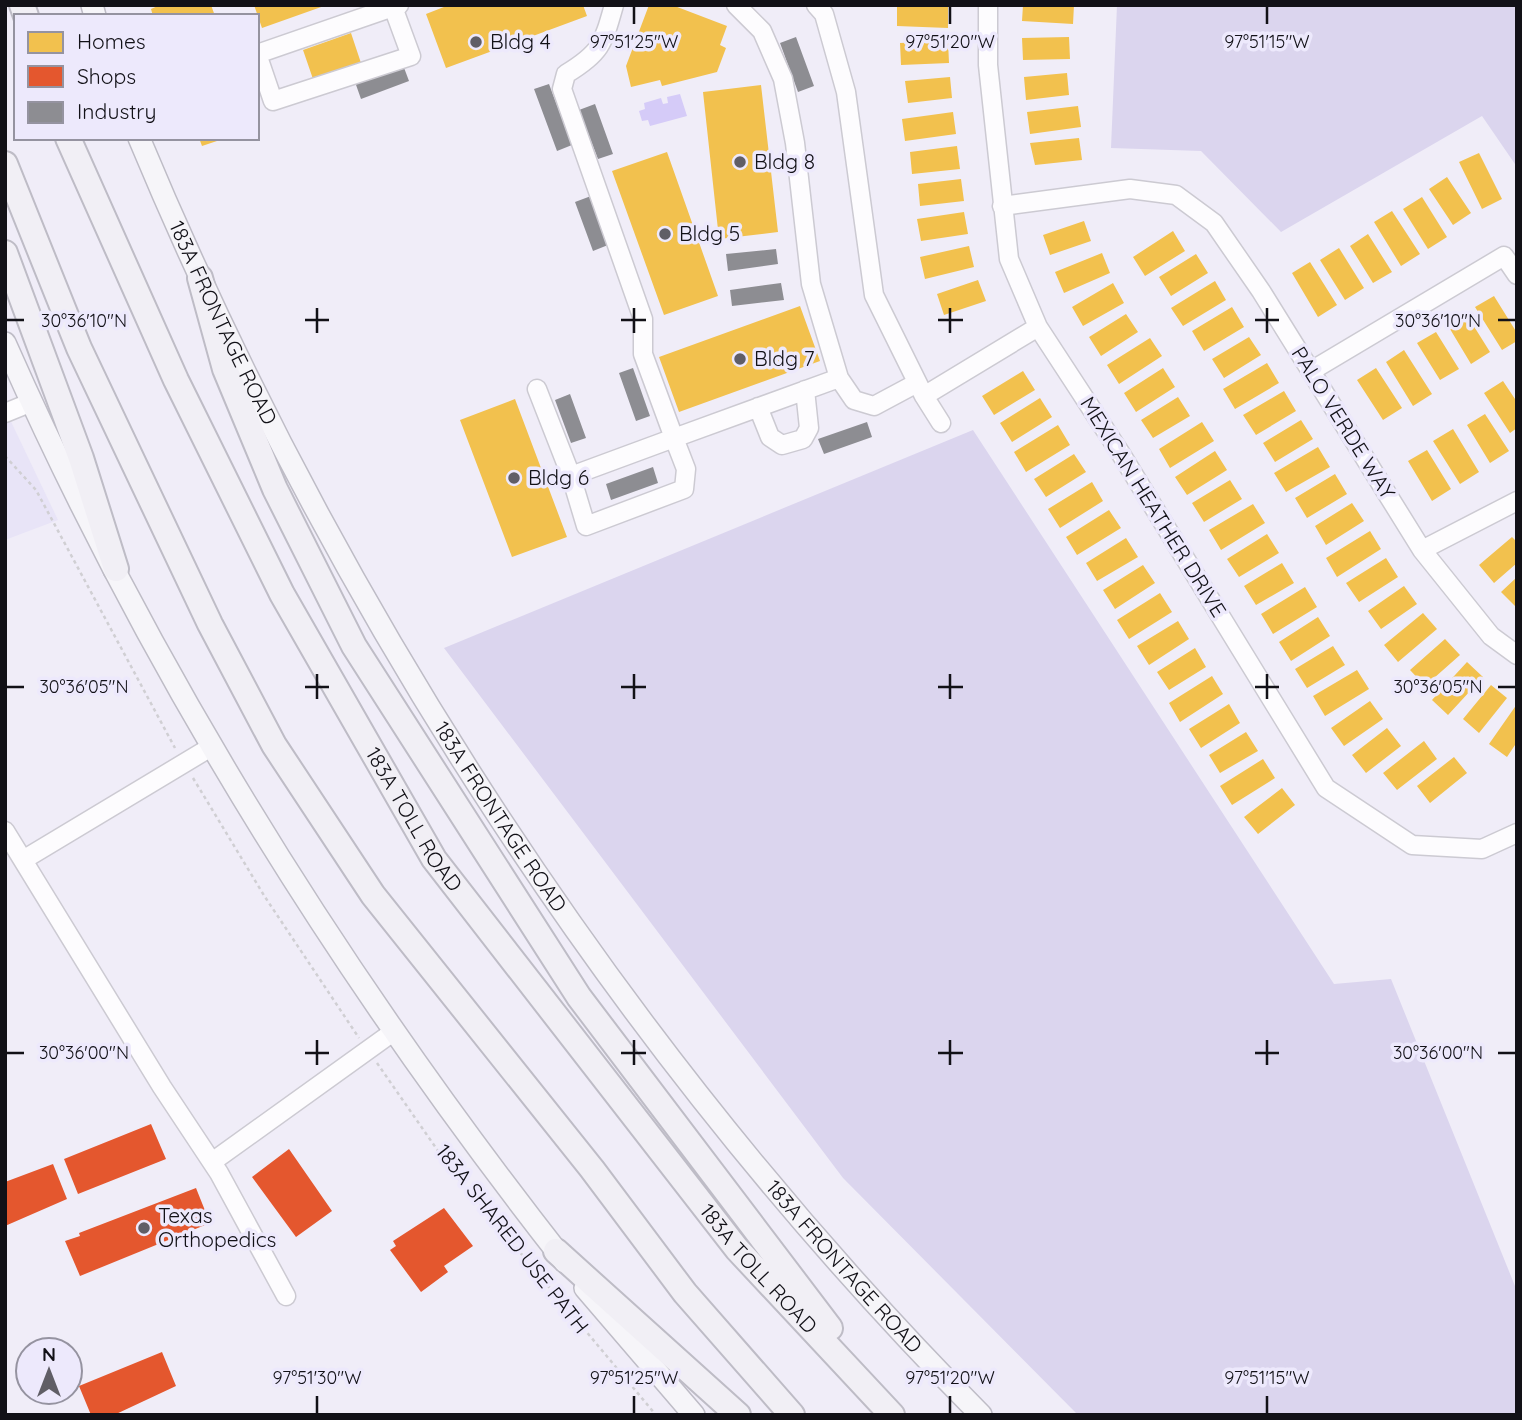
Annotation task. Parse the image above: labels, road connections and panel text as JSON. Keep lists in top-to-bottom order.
{
  "streets": {
    "highway": ["183A TOLL ROAD"],
    "main road": ["183A FRONTAGE ROAD"],
    "street": ["PALO VERDE WAY", "MEXICAN HEATHER DRIVE"],
    "path": ["183A SHARED USE PATH"]
  },
  "crossings": [
    ["PALO VERDE WAY", "MEXICAN HEATHER DRIVE"]
  ],
  "places": [
    "Bldg 4",
    "Bldg 8",
    "Bldg 5",
    "Bldg 7",
    "Bldg 6",
    "Texas Orthopedics"
  ],
  "legend": ["Homes", "Shops", "Industry"],
  "north": "top",
  "coordinates": [
    "97°51'25\"W",
    "97°51'20\"W",
    "97°51'15\"W",
    "30°36'10\"N",
    "30°36'05\"N",
    "30°36'00\"N",
    "97°51'30\"W"
  ]
}
